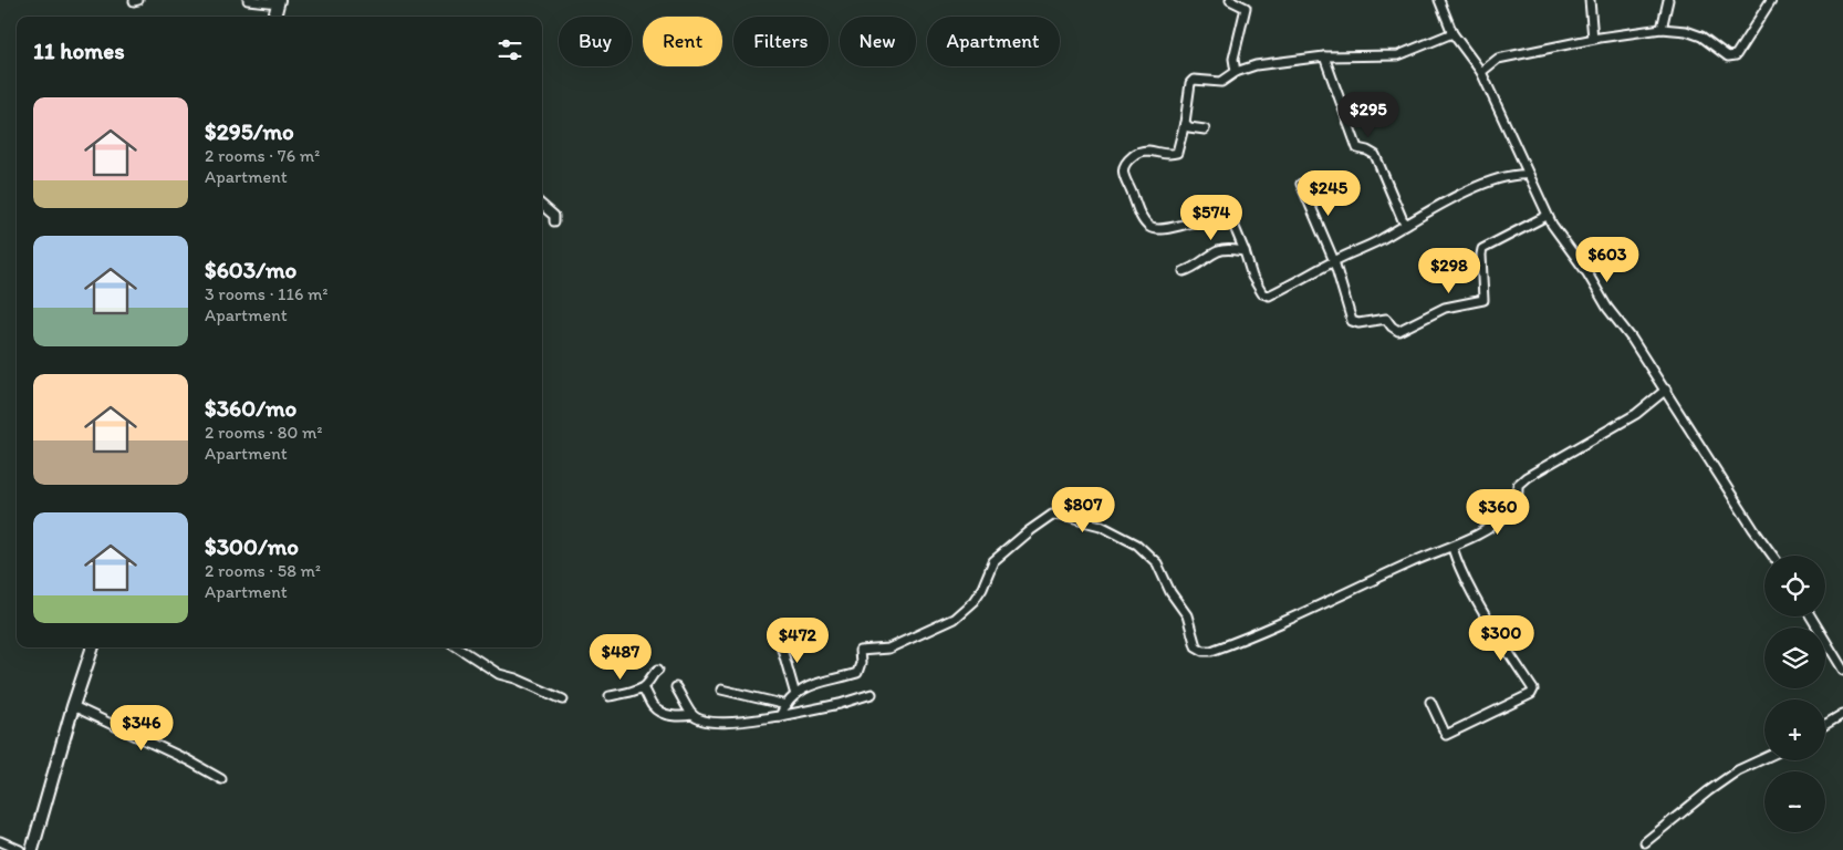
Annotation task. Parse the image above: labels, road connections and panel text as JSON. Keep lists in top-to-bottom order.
{
  "page": {
    "chip": [
      "Buy",
      "Rent",
      "Filters",
      "New",
      "Apartment"
    ],
    "heading": "11 homes",
    "list": [
      {
        "name": "$295/mo",
        "note": "2 rooms · 76 m² · Apartment"
      },
      {
        "name": "$603/mo",
        "note": "3 rooms · 116 m² · Apartment"
      },
      {
        "name": "$360/mo",
        "note": "2 rooms · 80 m² · Apartment"
      },
      {
        "name": "$300/mo",
        "note": "2 rooms · 58 m² · Apartment"
      }
    ],
    "price": [
      "$295",
      "$245",
      "$574",
      "$603",
      "$298",
      "$807",
      "$360",
      "$300",
      "$472",
      "$487",
      "$346"
    ],
    "map_buttons": ["+", "−"]
  }
}
